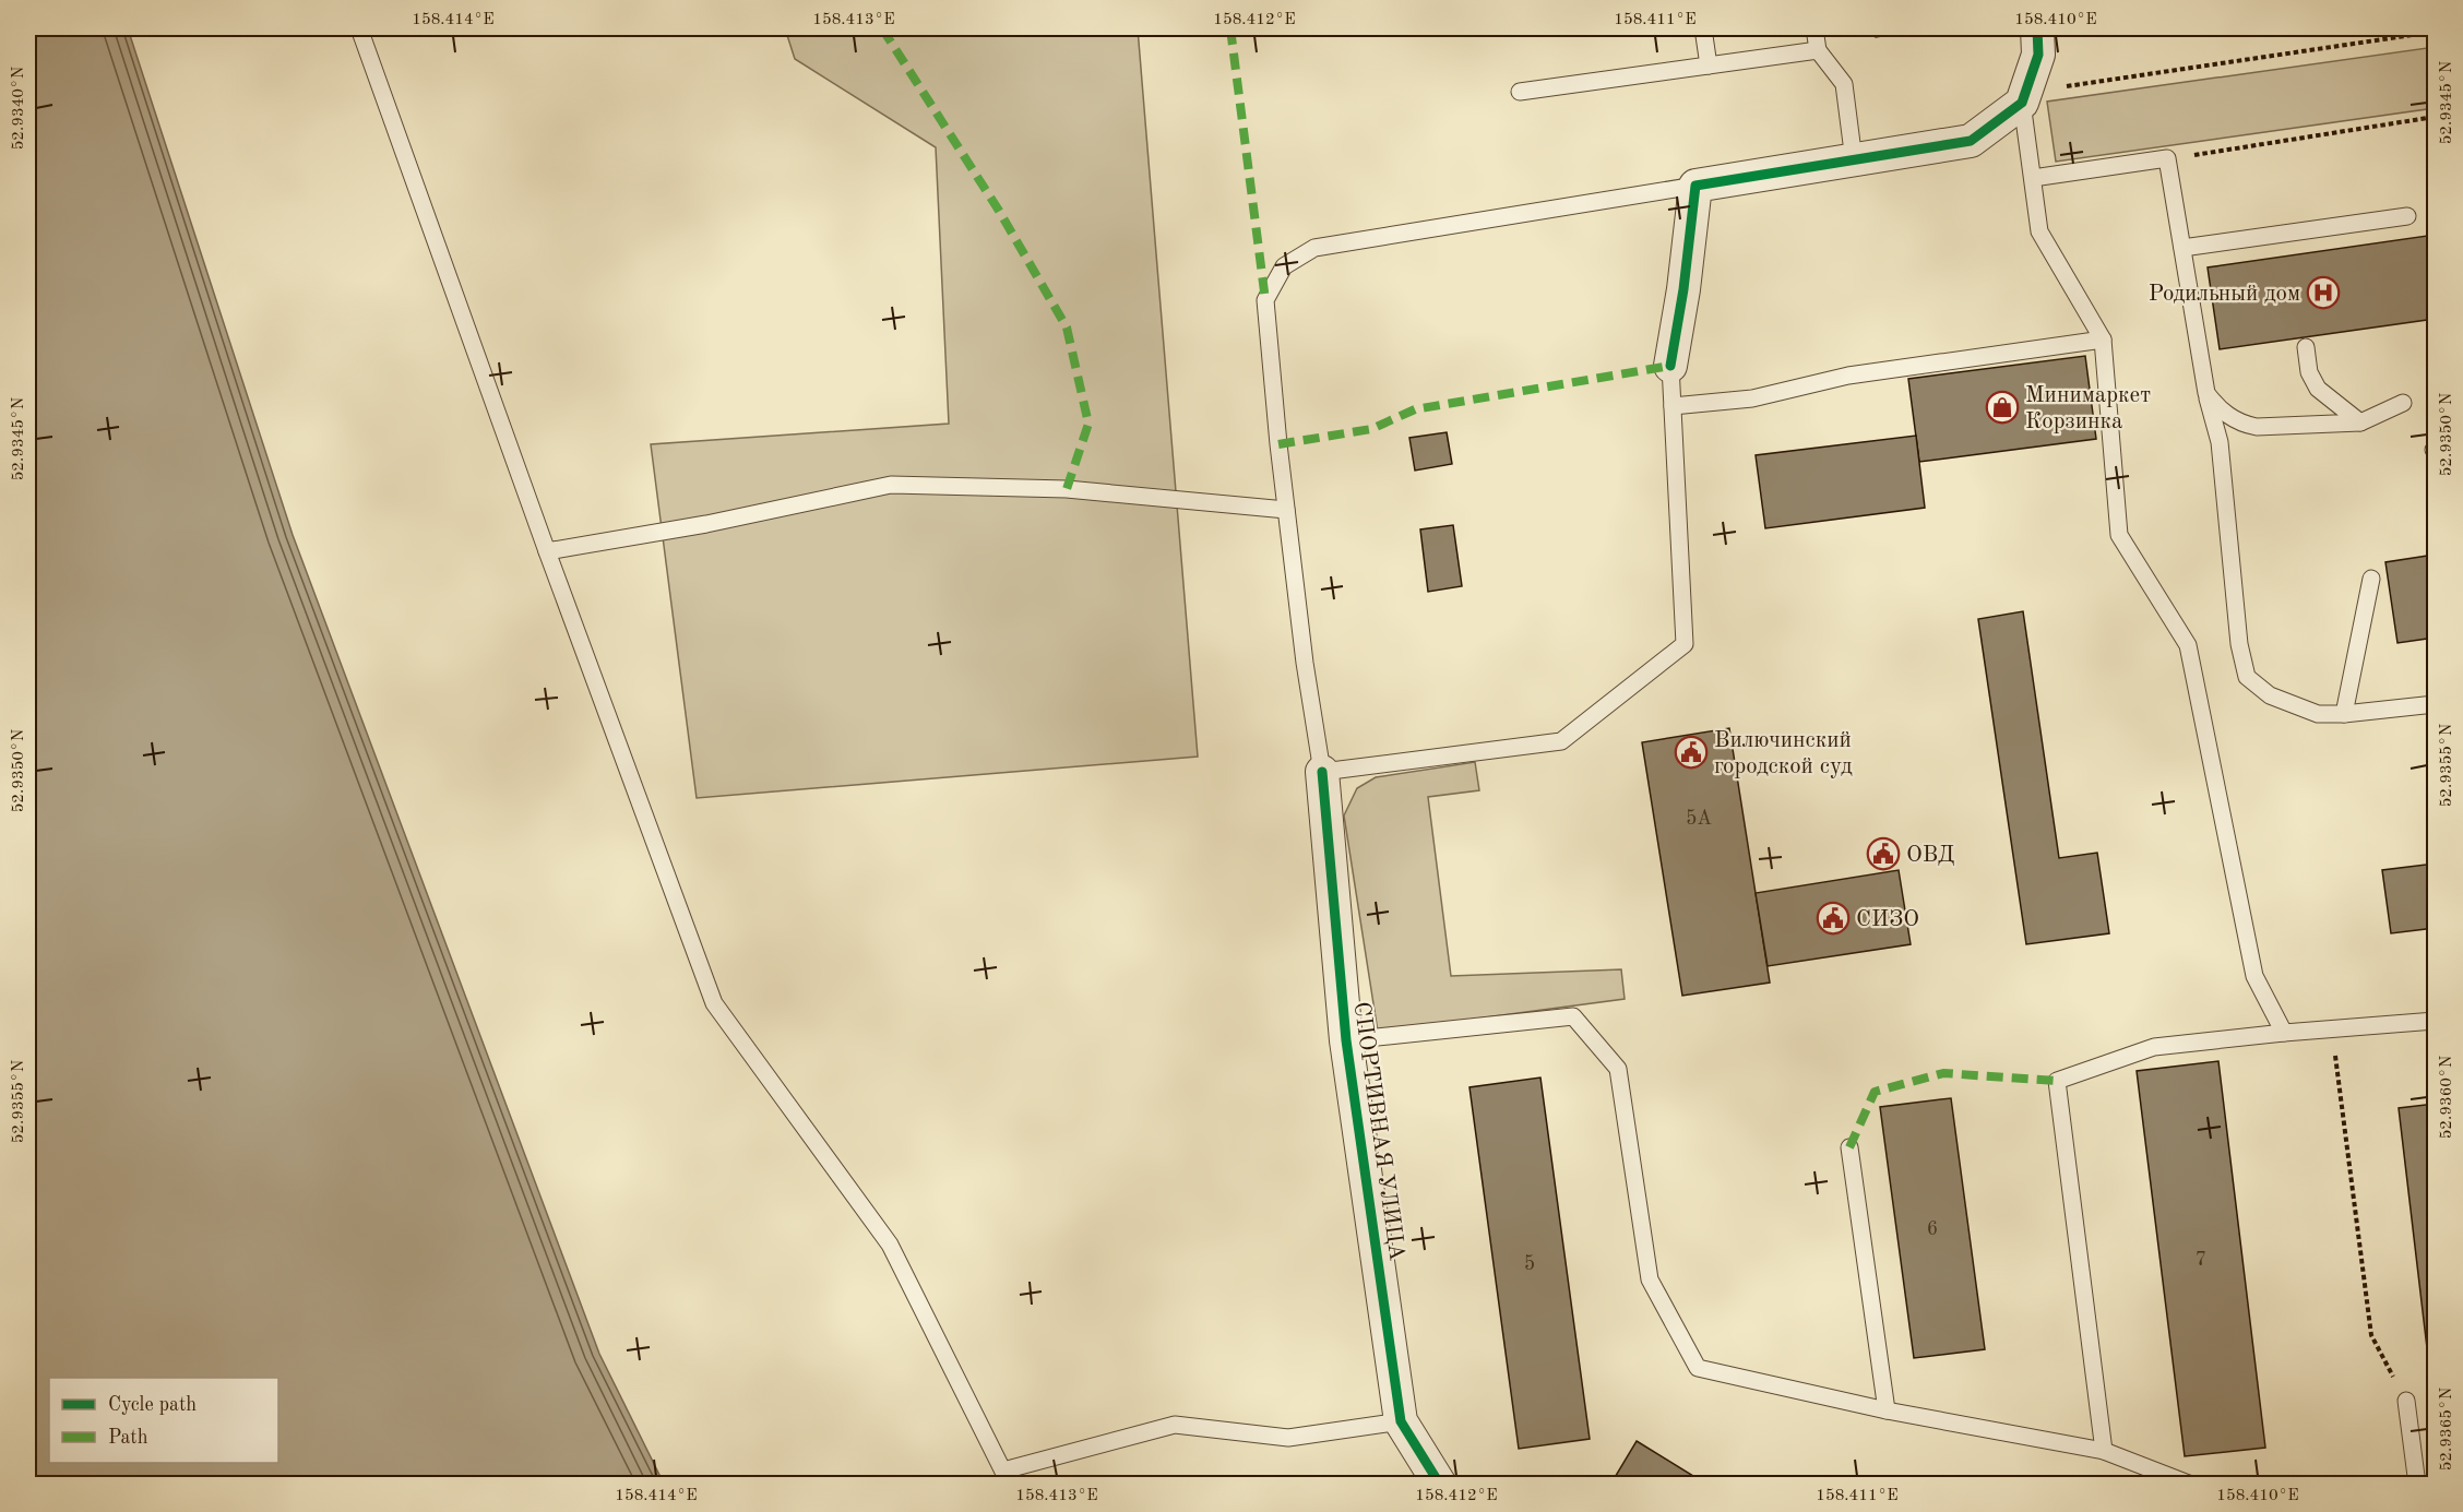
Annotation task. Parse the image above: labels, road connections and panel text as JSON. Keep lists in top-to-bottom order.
{
  "streets": {
    "street": ["СПОРТИВНАЯ УЛИЦА"]
  },
  "places": {
    "hospital": ["Родильный дом"],
    "shop": ["Минимаркет Корзинка"],
    "public building": ["Вилючинский городской суд", "ОВД", "СИЗО"]
  },
  "house_numbers": [
    "5А",
    "6",
    "7",
    "5"
  ],
  "legend": ["Cycle path", "Path"],
  "coordinates": [
    "158.414°E",
    "158.413°E",
    "158.412°E",
    "158.411°E",
    "158.410°E",
    "52.9345°N",
    "52.9340°N",
    "52.9350°N",
    "52.9355°N",
    "52.9360°N",
    "52.9365°N"
  ]
}
